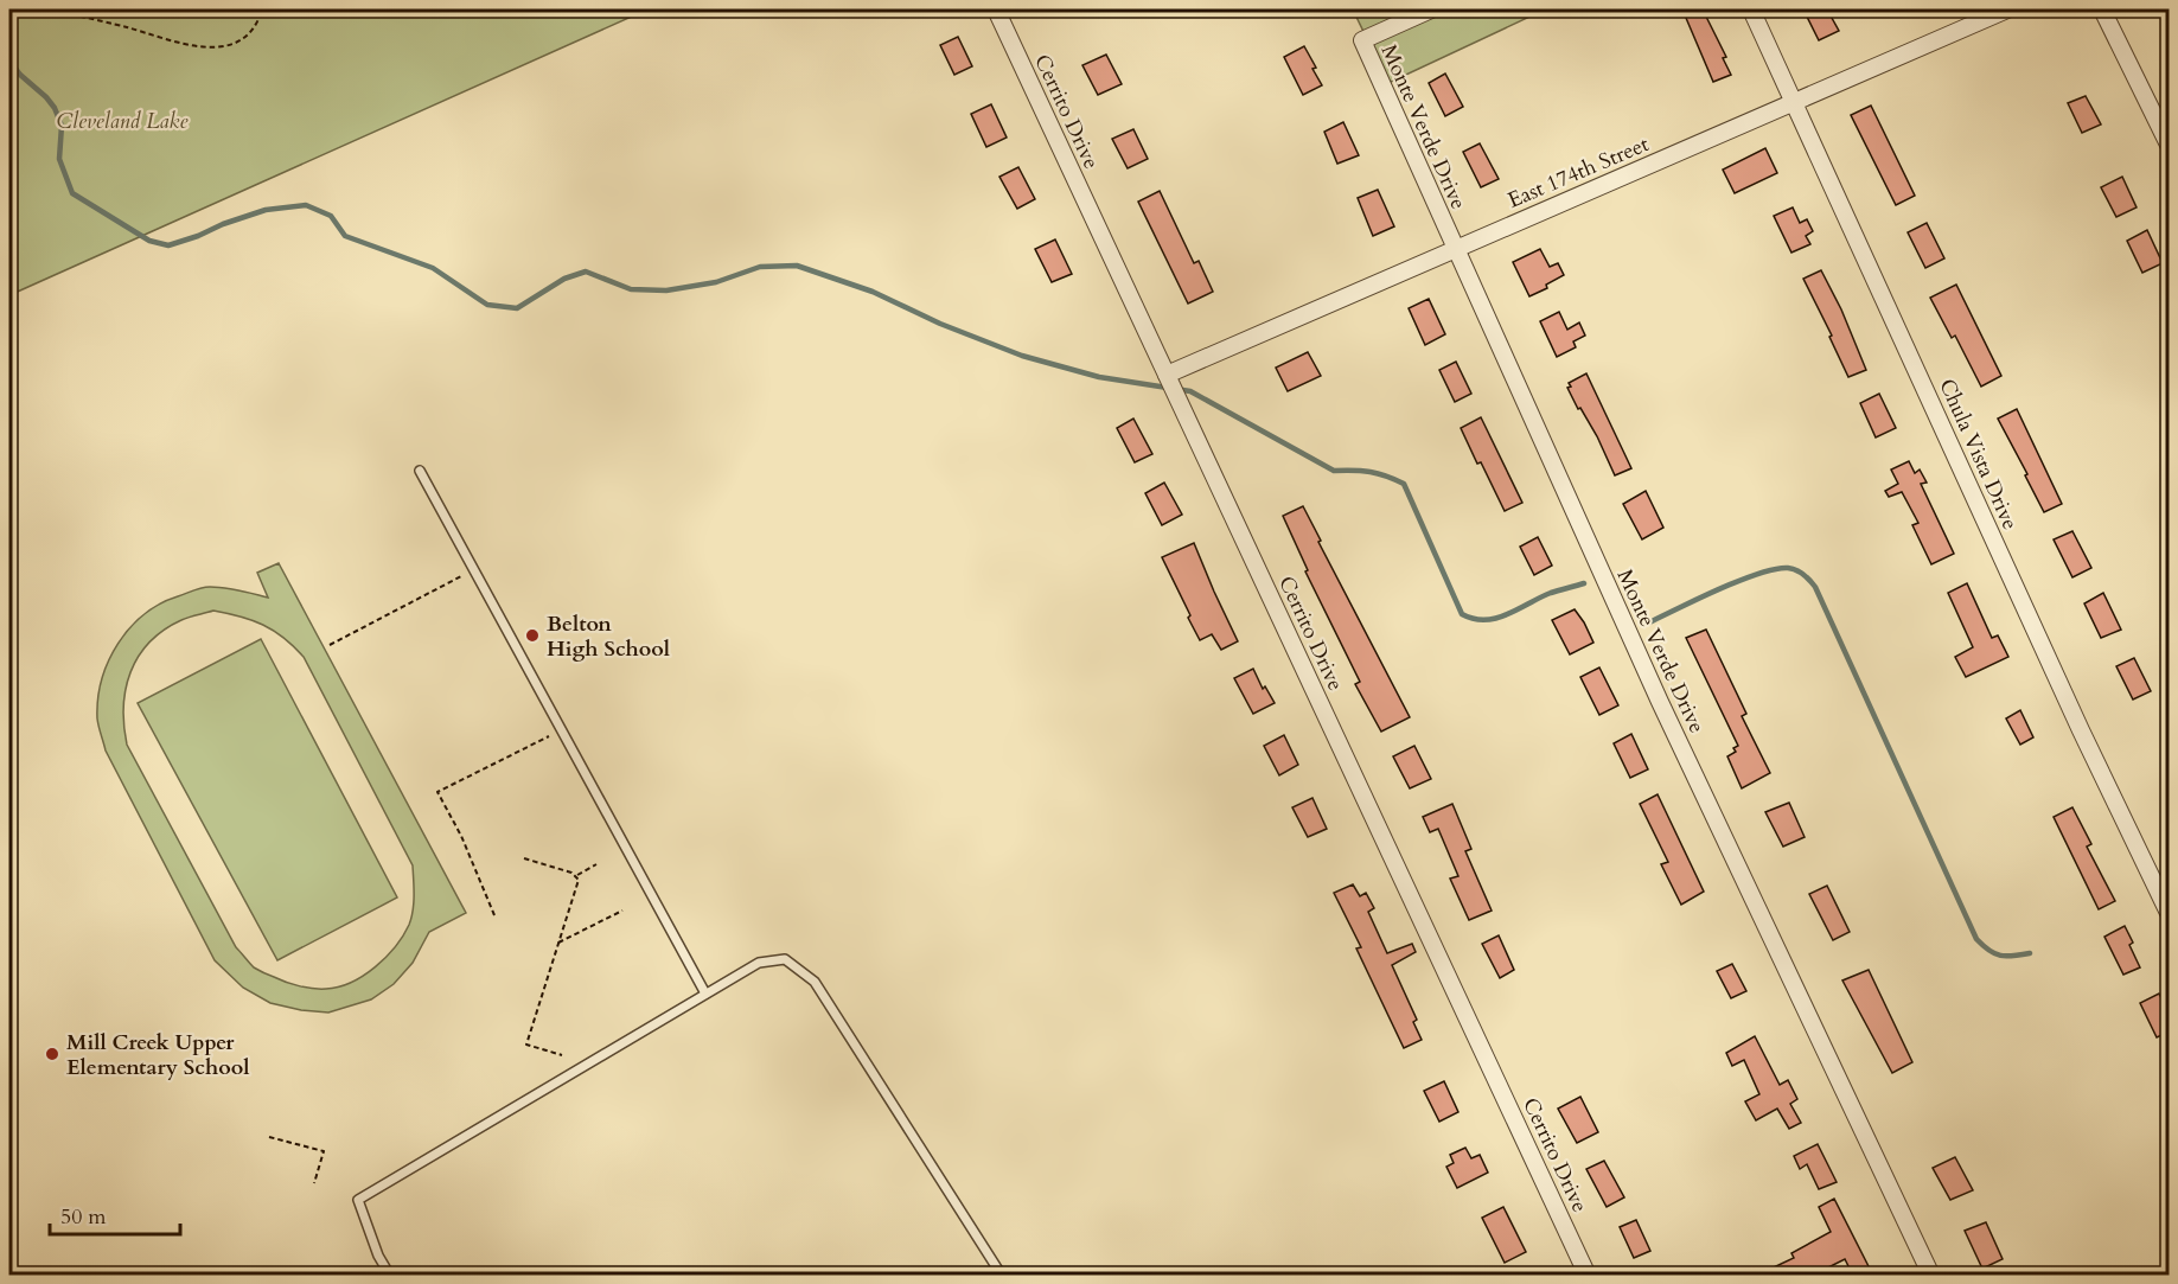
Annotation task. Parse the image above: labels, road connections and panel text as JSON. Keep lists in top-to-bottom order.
{
  "streets": {
    "street": [
      "Cerrito Drive",
      "Monte Verde Drive",
      "East 174th Street",
      "Chula Vista Drive"
    ]
  },
  "crossings": [
    ["Cerrito Drive", "East 174th Street"],
    ["Monte Verde Drive", "East 174th Street"],
    ["East 174th Street", "Chula Vista Drive"]
  ],
  "parks": ["Cleveland Lake"],
  "places": ["Belton High School", "Mill Creek Upper Elementary School"],
  "scale_bar": "50 m"
}
